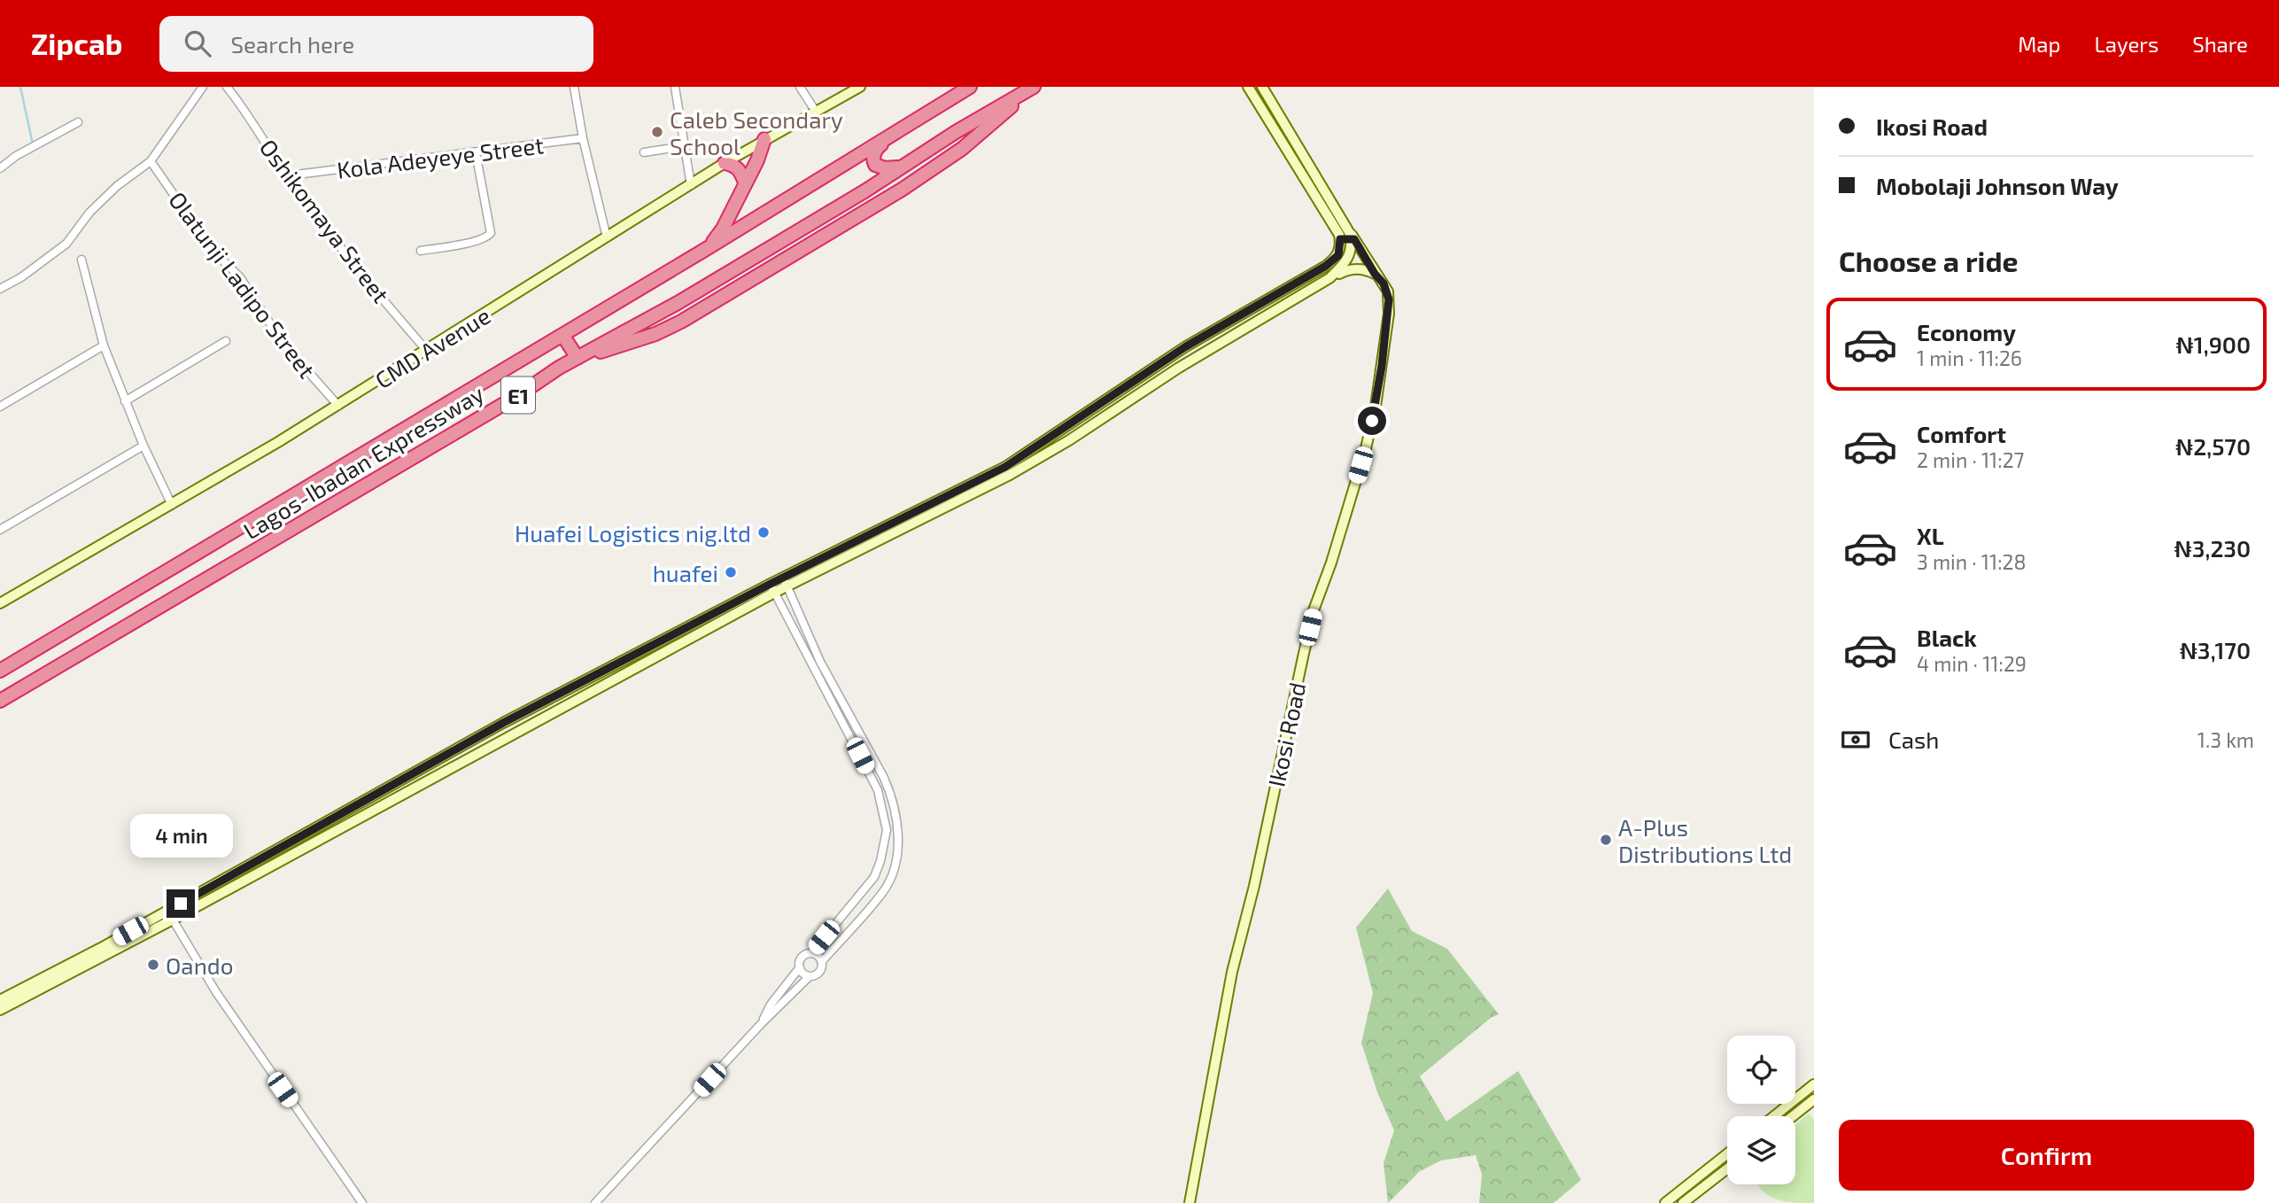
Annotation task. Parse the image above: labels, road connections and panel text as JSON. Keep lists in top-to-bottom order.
{
  "streets": {
    "highway": ["E1", "Lagos-Ibadan Expressway"],
    "street": [
      "Kola Adeyeye Street",
      "Oshikomaya Street",
      "Olatunji Ladipo Street",
      "CMD Avenue",
      "Ikosi Road"
    ]
  },
  "crossings": [
    ["Oshikomaya Street", "CMD Avenue"],
    ["Olatunji Ladipo Street", "CMD Avenue"]
  ],
  "places": [
    "Caleb Secondary School",
    "Huafei Logistics nig.ltd",
    "huafei",
    "A-Plus Distributions Ltd",
    "Oando"
  ],
  "page": {
    "header": "Zipcab",
    "search": "Search here",
    "nav": ["Map", "Layers", "Share"],
    "banner": ["Ikosi Road", "Mobolaji Johnson Way"],
    "heading": "Choose a ride",
    "list": [
      {
        "name": "Economy",
        "note": "1 min · 11:26",
        "value": "₦1,900"
      },
      {
        "name": "Comfort",
        "note": "2 min · 11:27",
        "value": "₦2,570"
      },
      {
        "name": "XL",
        "note": "3 min · 11:28",
        "value": "₦3,230"
      },
      {
        "name": "Black",
        "note": "4 min · 11:29",
        "value": "₦3,170"
      }
    ],
    "pay": ["Cash", "1.3 km"],
    "bubble": "4 min",
    "buttons": "Confirm"
  }
}
